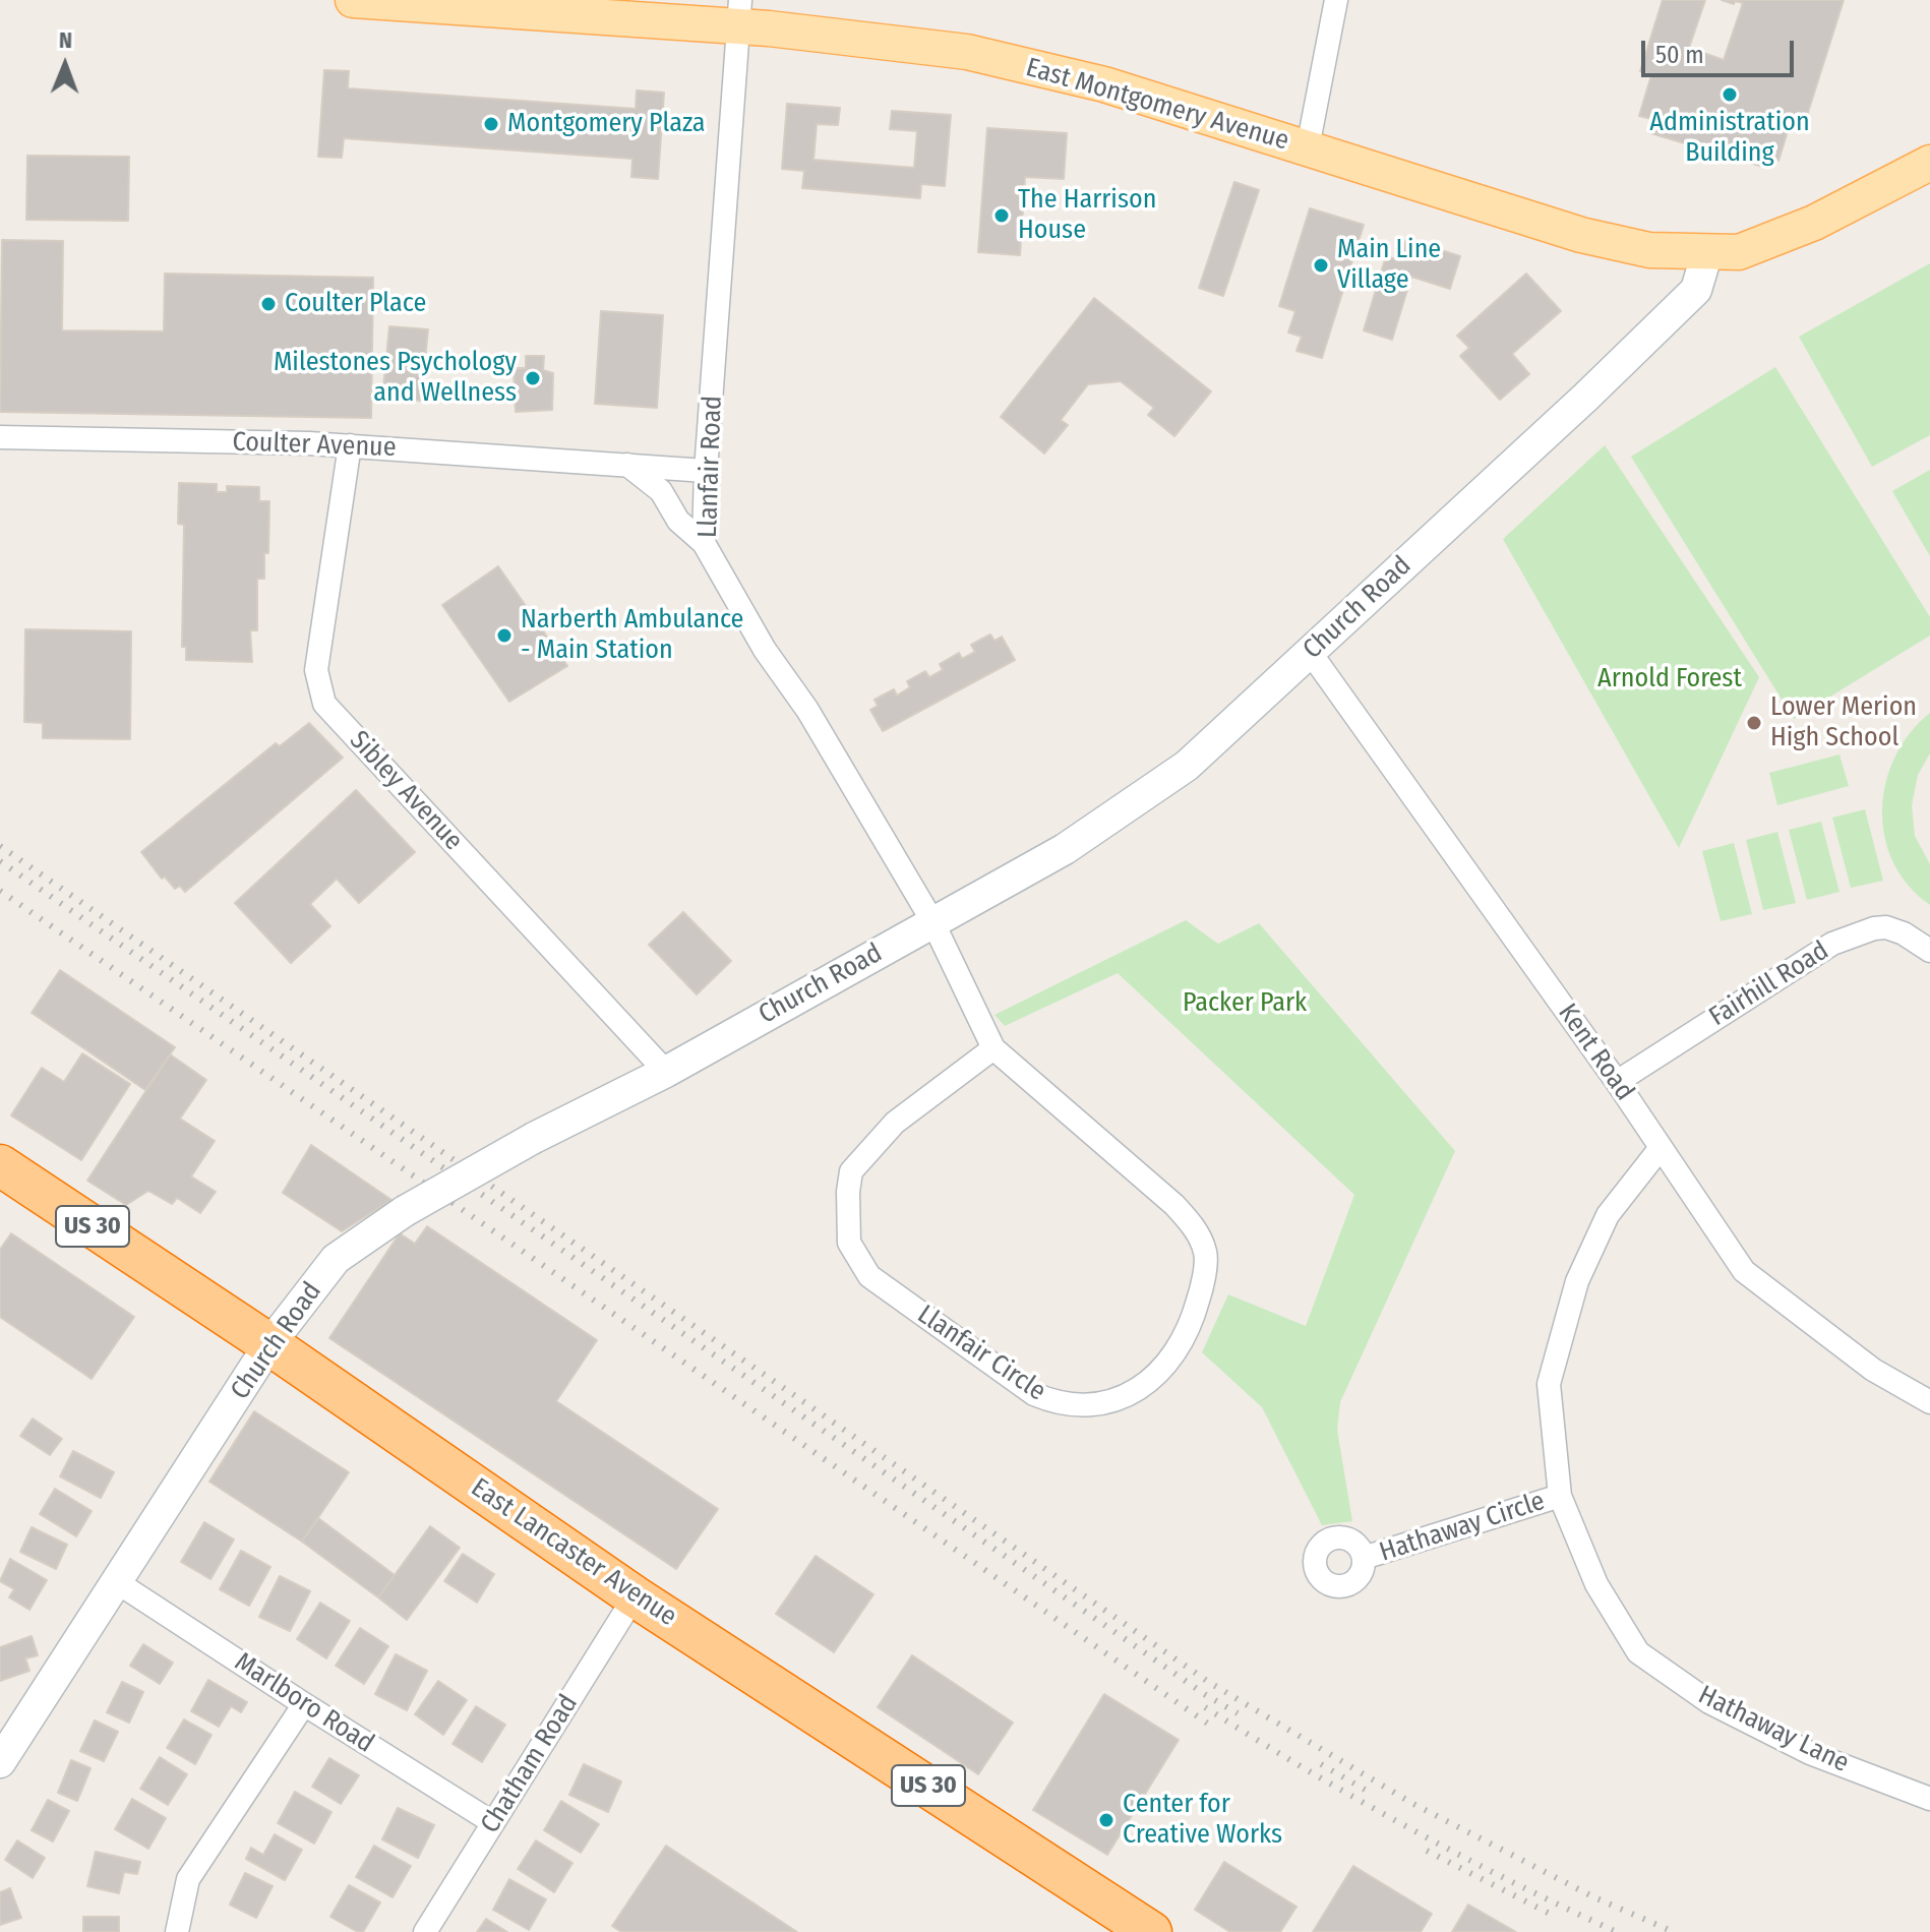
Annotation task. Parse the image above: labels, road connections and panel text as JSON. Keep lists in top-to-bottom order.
{
  "streets": {
    "highway": ["US 30", "East Lancaster Avenue"],
    "main road": ["East Montgomery Avenue"],
    "street": [
      "Coulter Avenue",
      "Llanfair Road",
      "Church Road",
      "Sibley Avenue",
      "Fairhill Road",
      "Kent Road",
      "Llanfair Circle",
      "Hathaway Circle",
      "Marlboro Road",
      "Hathaway Lane",
      "Chatham Road"
    ]
  },
  "crossings": [
    ["East Montgomery Avenue", "Llanfair Road"],
    ["East Montgomery Avenue", "Church Road"],
    ["Coulter Avenue", "Llanfair Road"],
    ["Coulter Avenue", "Sibley Avenue"],
    ["Llanfair Road", "Church Road"],
    ["Llanfair Road", "Llanfair Circle"],
    ["Church Road", "Sibley Avenue"],
    ["Church Road", "Kent Road"],
    ["Church Road", "Llanfair Circle"],
    ["Church Road", "East Lancaster Avenue"],
    ["Church Road", "Marlboro Road"],
    ["Fairhill Road", "Kent Road"],
    ["Kent Road", "Hathaway Lane"],
    ["Hathaway Circle", "Hathaway Lane"],
    ["East Lancaster Avenue", "Chatham Road"],
    ["Marlboro Road", "Chatham Road"]
  ],
  "parks": ["Arnold Forest", "Packer Park"],
  "places": [
    "Administration Building",
    "Montgomery Plaza",
    "The Harrison House",
    "Main Line Village",
    "Coulter Place",
    "Milestones Psychology and Wellness",
    "Narberth Ambulance - Main Station",
    "Lower Merion High School",
    "Center for Creative Works"
  ],
  "scale_bar": "50 m",
  "north": "top"
}
